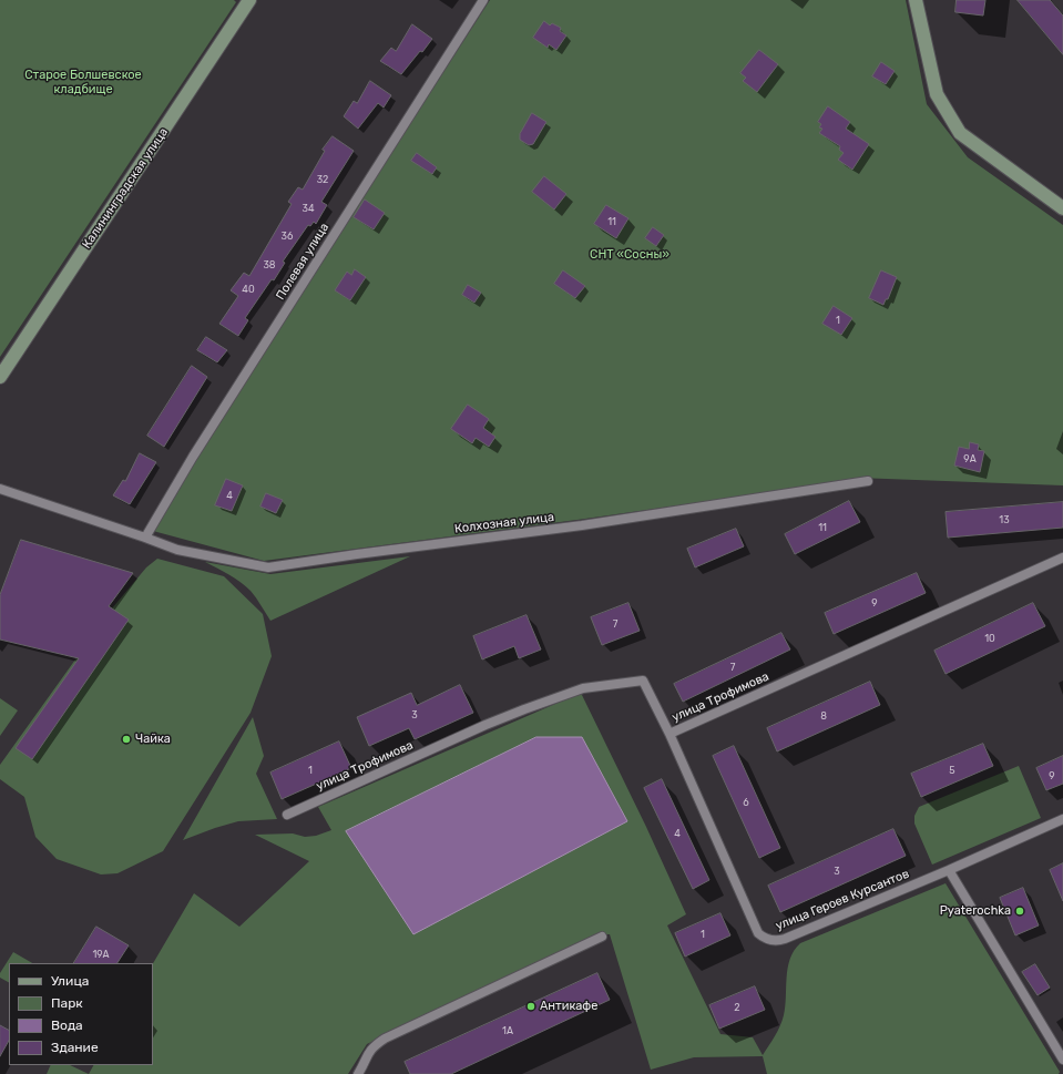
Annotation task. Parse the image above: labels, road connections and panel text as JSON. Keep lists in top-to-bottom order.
{
  "streets": {
    "street": [
      "Калининградская улица",
      "Полевая улица",
      "Колхозная улица",
      "улица Трофимова",
      "улица Героев Курсантов"
    ]
  },
  "crossings": [
    ["Полевая улица", "Колхозная улица"],
    ["улица Трофимова", "улица Героев Курсантов"]
  ],
  "parks": ["Старое Болшевское кладбище", "СНТ «Сосны»"],
  "places": ["Чайка", "Pyaterochka", "Антикафе"],
  "house_numbers": [
    "32",
    "34",
    "11",
    "36",
    "38",
    "40",
    "1",
    "9А",
    "4",
    "13",
    "11",
    "9",
    "7",
    "10",
    "7",
    "3",
    "8",
    "1",
    "5",
    "9",
    "6",
    "4",
    "3",
    "1",
    "19А",
    "2",
    "1А"
  ],
  "legend": [
    "Улица",
    "Парк",
    "Вода",
    "Здание"
  ]
}
